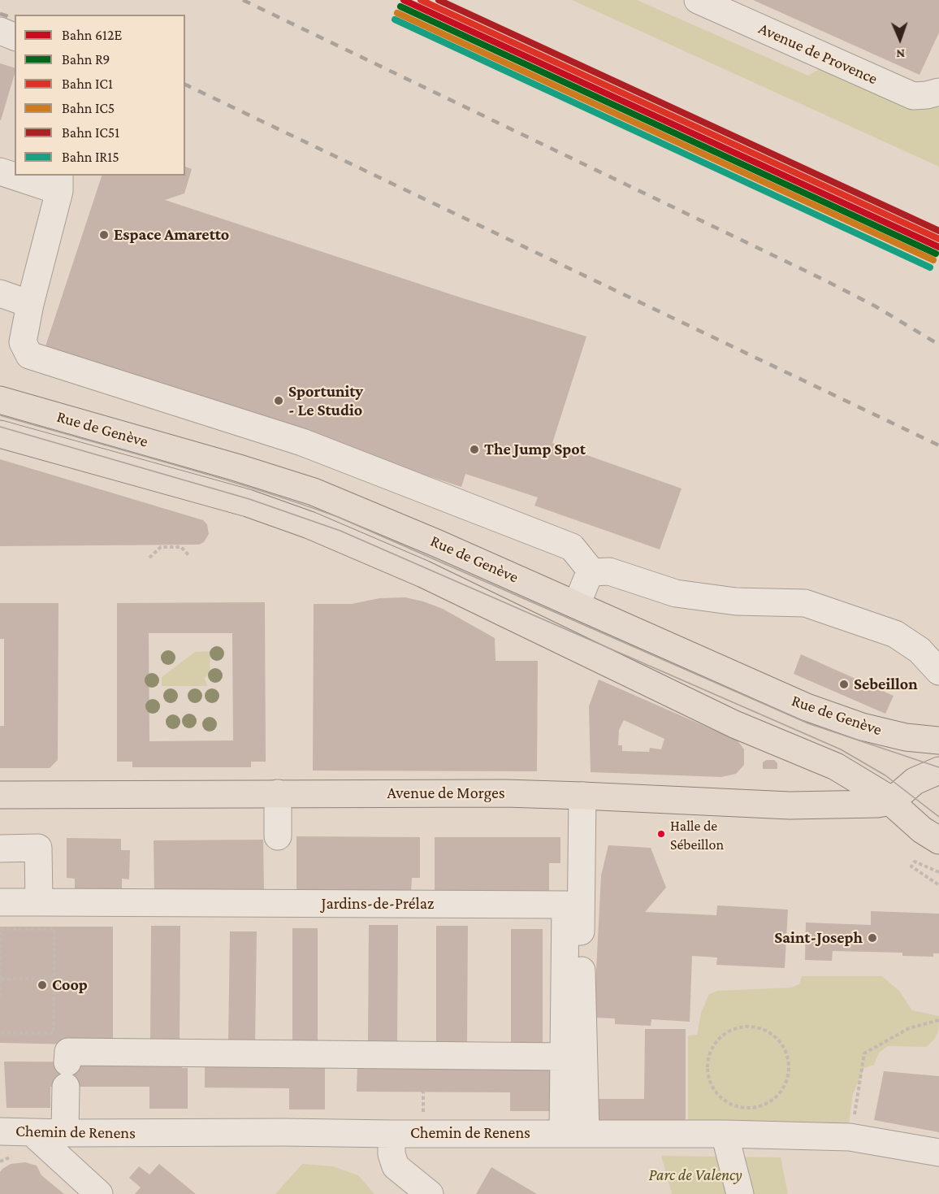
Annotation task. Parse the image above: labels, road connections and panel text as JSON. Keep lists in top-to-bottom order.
{
  "streets": {
    "main road": ["Rue de Genève", "Avenue de Morges"],
    "street": ["Avenue de Provence", "Jardins-de-Prélaz", "Chemin de Renens"]
  },
  "crossings": [
    ["Rue de Genève", "Avenue de Morges"],
    ["Jardins-de-Prélaz", "Chemin de Renens"]
  ],
  "parks": ["Parc de Valency"],
  "places": [
    "Espace Amaretto",
    "Sportunity - Le Studio",
    "The Jump Spot",
    "Sebeillon",
    "Halle de Sébeillon",
    "Saint-Joseph",
    "Coop"
  ],
  "lines": [
    "rail line 612E",
    "rail line IC1",
    "rail line IC51",
    "rail line R9",
    "rail line IC5",
    "rail line IR15"
  ],
  "legend": [
    "Bahn 612E",
    "Bahn R9",
    "Bahn IC1",
    "Bahn IC5",
    "Bahn IC51",
    "Bahn IR15"
  ],
  "north": "bottom"
}
